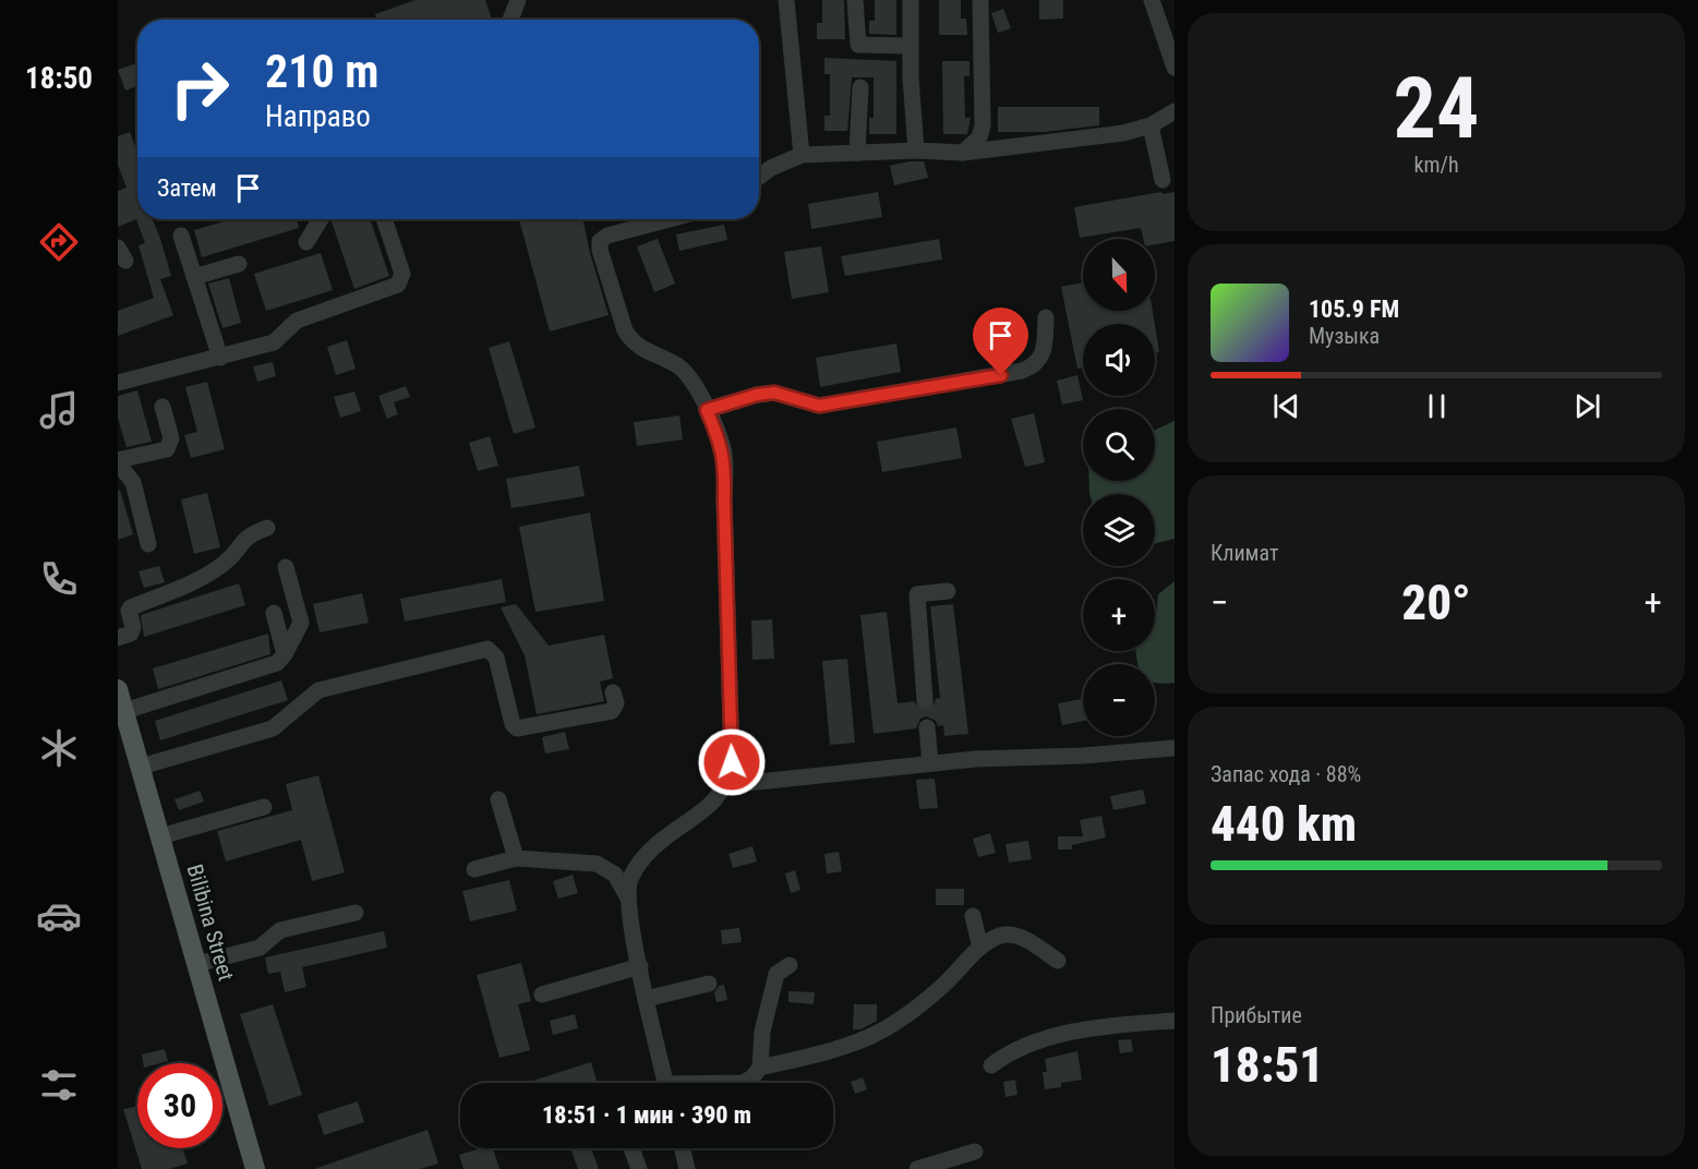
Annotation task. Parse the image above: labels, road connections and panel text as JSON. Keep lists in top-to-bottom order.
{
  "streets": {
    "main road": ["Bilibina Street"]
  },
  "north": "bottom",
  "page": {
    "tabs": "18:50",
    "tile": [
      ["24", "km/h"],
      "Климат",
      ["Запас хода · 88%", "440 km"],
      ["Прибытие", "18:51"]
    ],
    "turn": ["210 m", "Направо"],
    "then": "Затем",
    "map_buttons": ["+", "−"],
    "song": ["105.9 FM", "Музыка"],
    "heat": ["−", "20°", "+"],
    "limit": "30",
    "trip": "18:51 · 1 мин · 390 m"
  }
}
